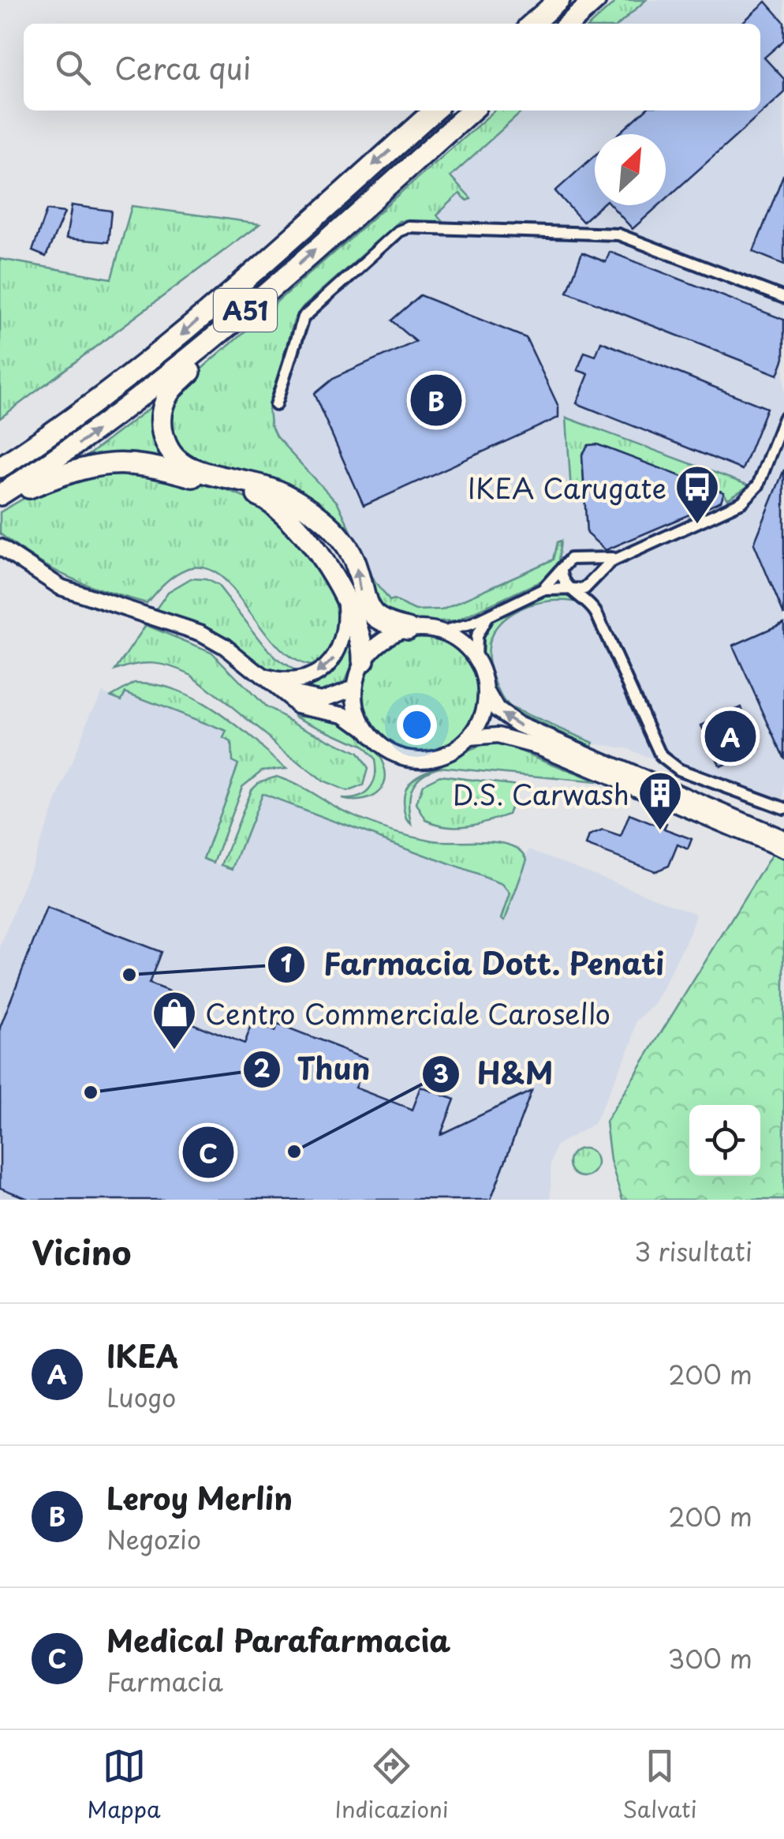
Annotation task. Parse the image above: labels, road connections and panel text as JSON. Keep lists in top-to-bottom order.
{
  "streets": {
    "highway": ["A51"]
  },
  "places": {
    "bus stop": ["IKEA Carugate"],
    "building": ["D.S. Carwash"],
    "other": ["Farmacia Dott. Penati", "Thun", "H&M"],
    "shop": ["Centro Commerciale Carosello"]
  },
  "north": "top right",
  "page": {
    "search": "Cerca qui",
    "pins": ["B", "A", "C"],
    "heading": ["Vicino", "3 risultati"],
    "list": [
      {
        "mark": "A",
        "name": "IKEA",
        "note": "Luogo",
        "value": "200 m"
      },
      {
        "mark": "B",
        "name": "Leroy Merlin",
        "note": "Negozio",
        "value": "200 m"
      },
      {
        "mark": "C",
        "name": "Medical Parafarmacia",
        "note": "Farmacia",
        "value": "300 m"
      }
    ],
    "nav": ["Mappa", "Indicazioni", "Salvati"]
  }
}
